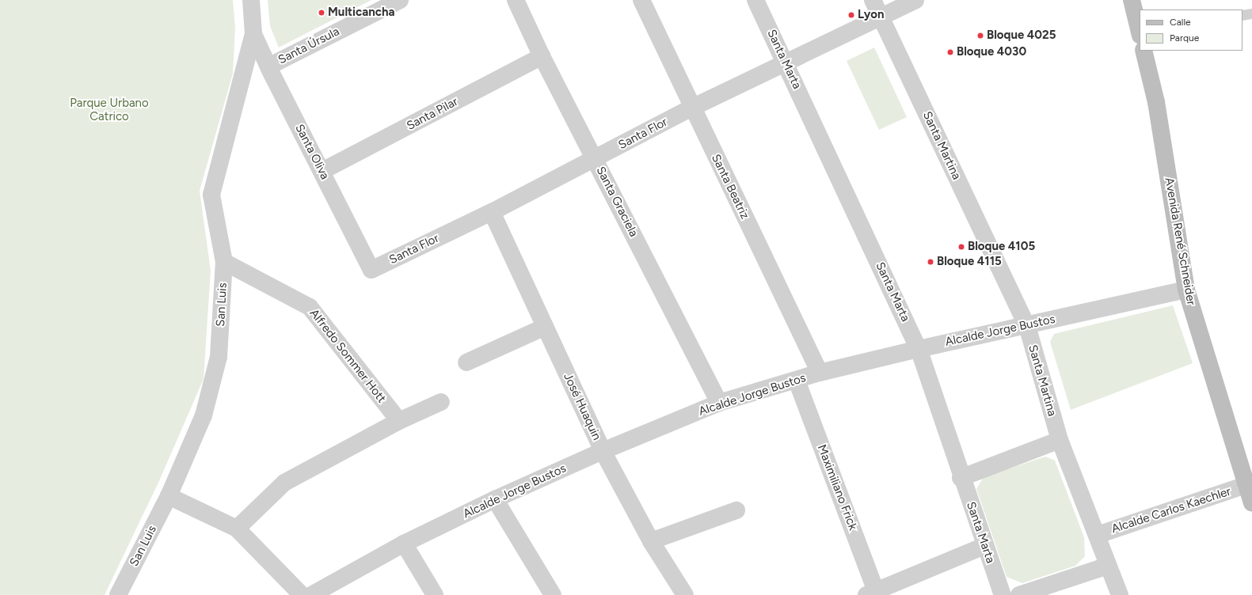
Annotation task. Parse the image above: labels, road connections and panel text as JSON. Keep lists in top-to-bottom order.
{
  "streets": {
    "main road": ["Avenida René Schneider"],
    "street": [
      "Santa Úrsula",
      "Santa Marta",
      "Santa Pilar",
      "Santa Flor",
      "Santa Martina",
      "Santa Oliva",
      "Santa Beatriz",
      "Santa Graciela",
      "San Luis",
      "Alcalde Jorge Bustos",
      "Alfredo Sommer Hott",
      "José Huaquin",
      "Maximiliano Frick",
      "Alcalde Carlos Kaechler"
    ]
  },
  "crossings": [
    ["Santa Úrsula", "Santa Oliva"],
    ["Santa Marta", "Santa Flor"],
    ["Santa Marta", "Alcalde Jorge Bustos"],
    ["Santa Pilar", "Santa Oliva"],
    ["Santa Pilar", "Santa Graciela"],
    ["Santa Flor", "Santa Martina"],
    ["Santa Flor", "Santa Oliva"],
    ["Santa Flor", "Santa Beatriz"],
    ["Santa Flor", "Santa Graciela"],
    ["Santa Flor", "José Huaquin"],
    ["Santa Martina", "Alcalde Jorge Bustos"],
    ["Santa Martina", "Alcalde Carlos Kaechler"],
    ["Santa Oliva", "San Luis"],
    ["Santa Beatriz", "Alcalde Jorge Bustos"],
    ["Santa Graciela", "Alcalde Jorge Bustos"],
    ["Avenida René Schneider", "Alcalde Jorge Bustos"],
    ["Avenida René Schneider", "Alcalde Carlos Kaechler"],
    ["San Luis", "Alfredo Sommer Hott"],
    ["Alcalde Jorge Bustos", "José Huaquin"],
    ["Alcalde Jorge Bustos", "Maximiliano Frick"]
  ],
  "parks": ["Parque Urbano Catrico"],
  "places": [
    "Multicancha",
    "Lyon",
    "Bloque 4025",
    "Bloque 4030",
    "Bloque 4105",
    "Bloque 4115"
  ],
  "legend": ["Calle", "Parque"]
}
